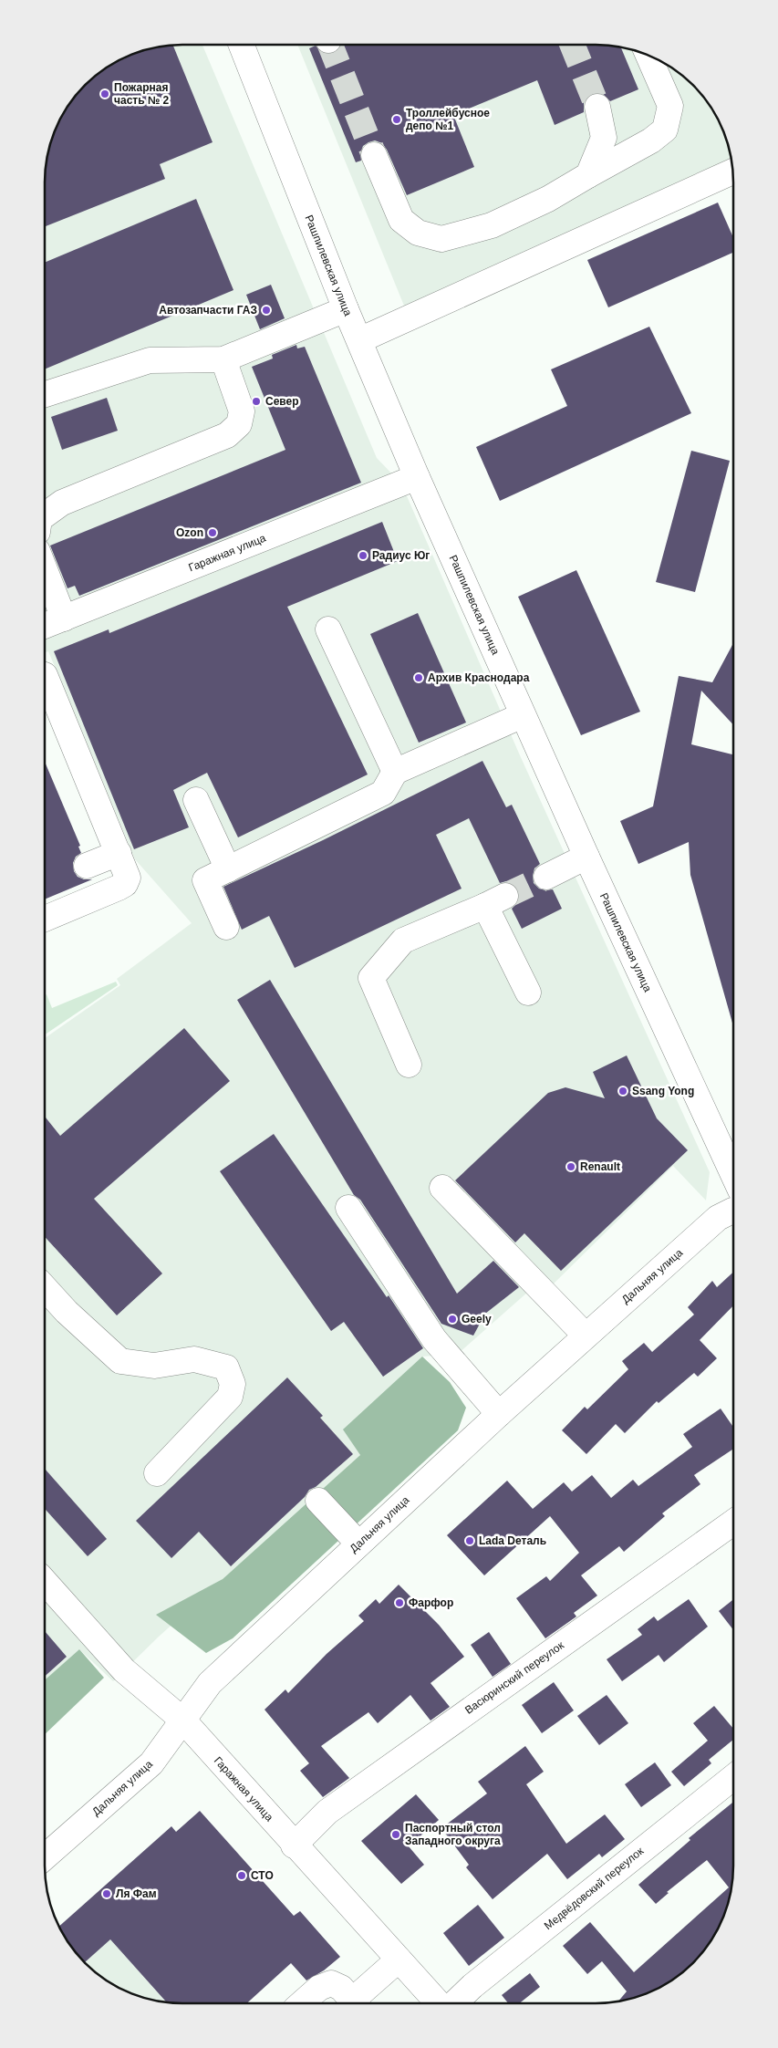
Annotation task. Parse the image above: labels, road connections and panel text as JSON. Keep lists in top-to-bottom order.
{
  "streets": {
    "street": [
      "Рашпилевская улица",
      "Гаражная улица",
      "Дальняя улица",
      "Васюринский переулок",
      "Медвёдовский переулок"
    ]
  },
  "crossings": [
    ["Рашпилевская улица", "Гаражная улица"],
    ["Гаражная улица", "Дальняя улица"],
    ["Гаражная улица", "Васюринский переулок"]
  ],
  "places": [
    "Пожарная часть № 2",
    "Троллейбусное депо №1",
    "Автозапчасти ГАЗ",
    "Север",
    "Ozon",
    "Радиус Юг",
    "Архив Краснодара",
    "Ssang Yong",
    "Renault",
    "Geely",
    "Lada Dеталь",
    "Фарфор",
    "Паспортный стол Западного округа",
    "СТО",
    "Ля Фам"
  ]
}
